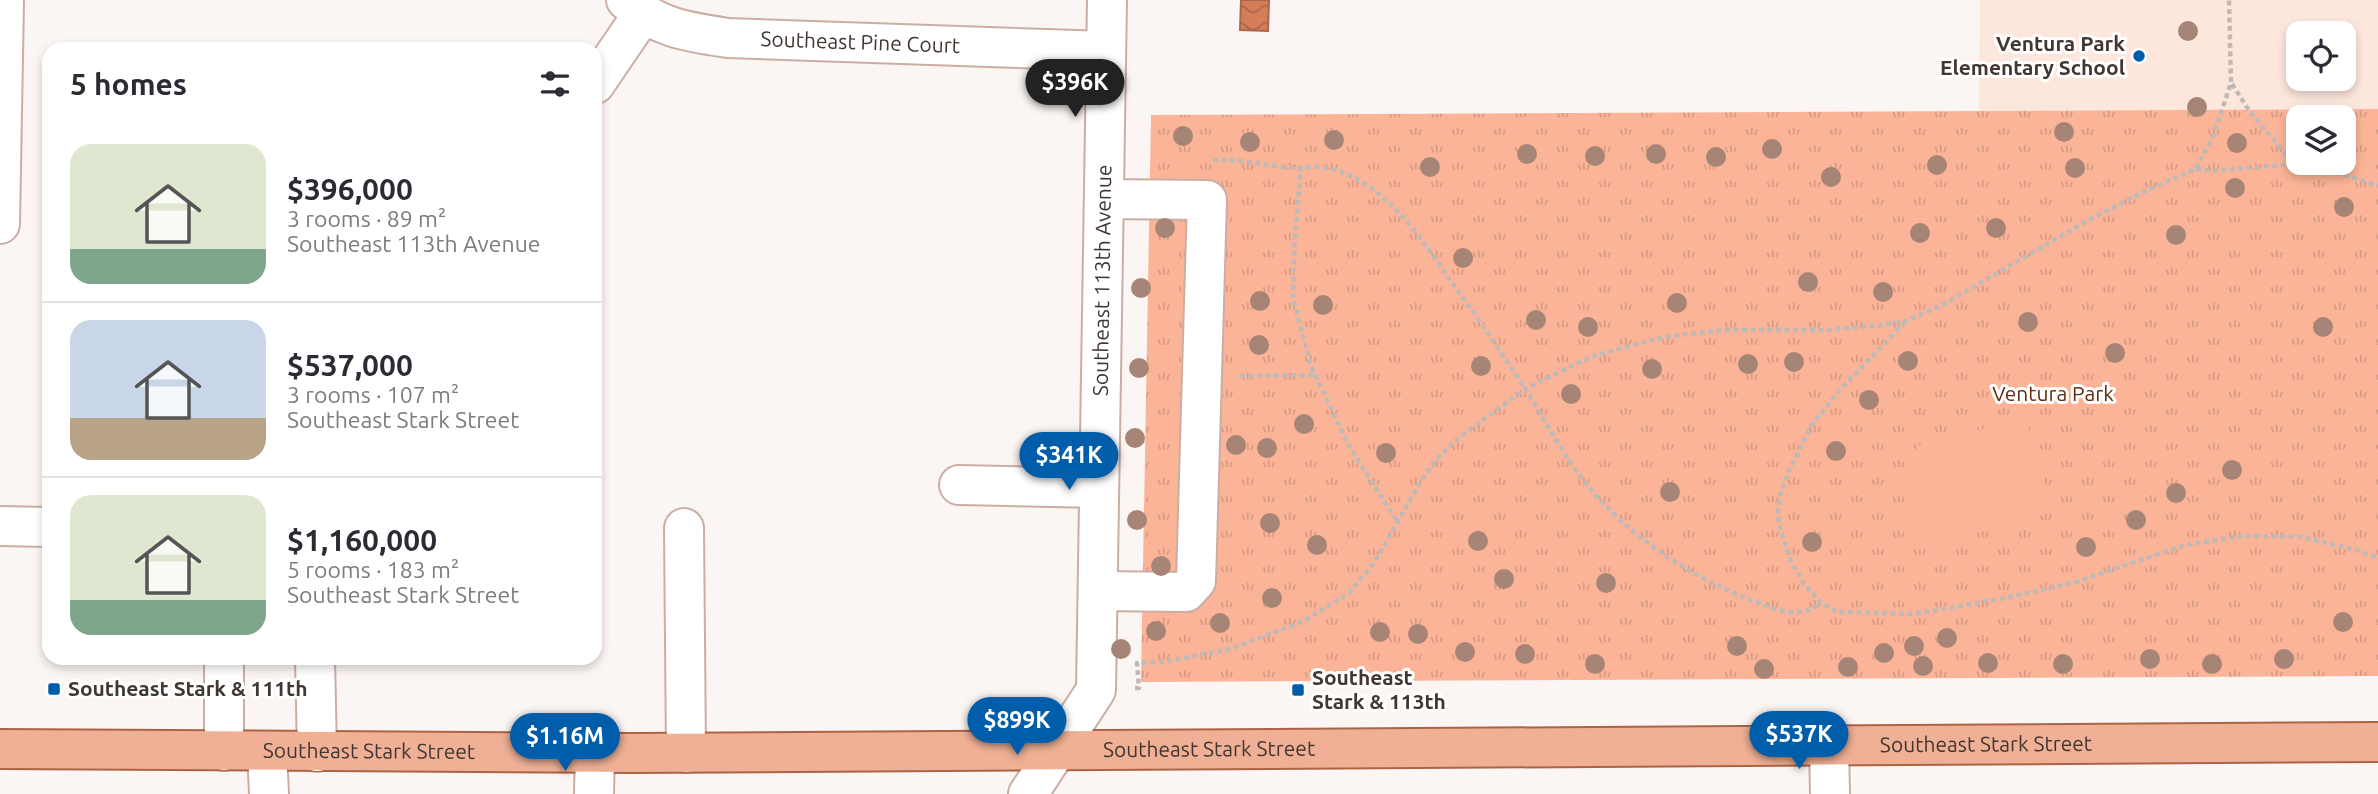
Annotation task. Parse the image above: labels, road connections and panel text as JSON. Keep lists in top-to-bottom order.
{
  "streets": {
    "main road": ["Southeast Stark Street"],
    "street": ["Southeast Pine Court", "Southeast 113th Avenue"]
  },
  "crossings": [
    ["Southeast Pine Court", "Southeast 113th Avenue"]
  ],
  "parks": ["Ventura Park"],
  "places": {
    "other": ["Ventura Park Elementary School"],
    "transit": ["Southeast Stark & 111th", "Southeast Stark & 113th"]
  },
  "page": {
    "heading": "5 homes",
    "price": [
      "$396K",
      "$341K",
      "$899K",
      "$537K",
      "$1.16M"
    ],
    "list": [
      {
        "name": "$396,000",
        "note": "3 rooms · 89 m² · Southeast 113th Avenue"
      },
      {
        "name": "$537,000",
        "note": "3 rooms · 107 m² · Southeast Stark Street"
      },
      {
        "name": "$1,160,000",
        "note": "5 rooms · 183 m² · Southeast Stark Street"
      }
    ]
  }
}
